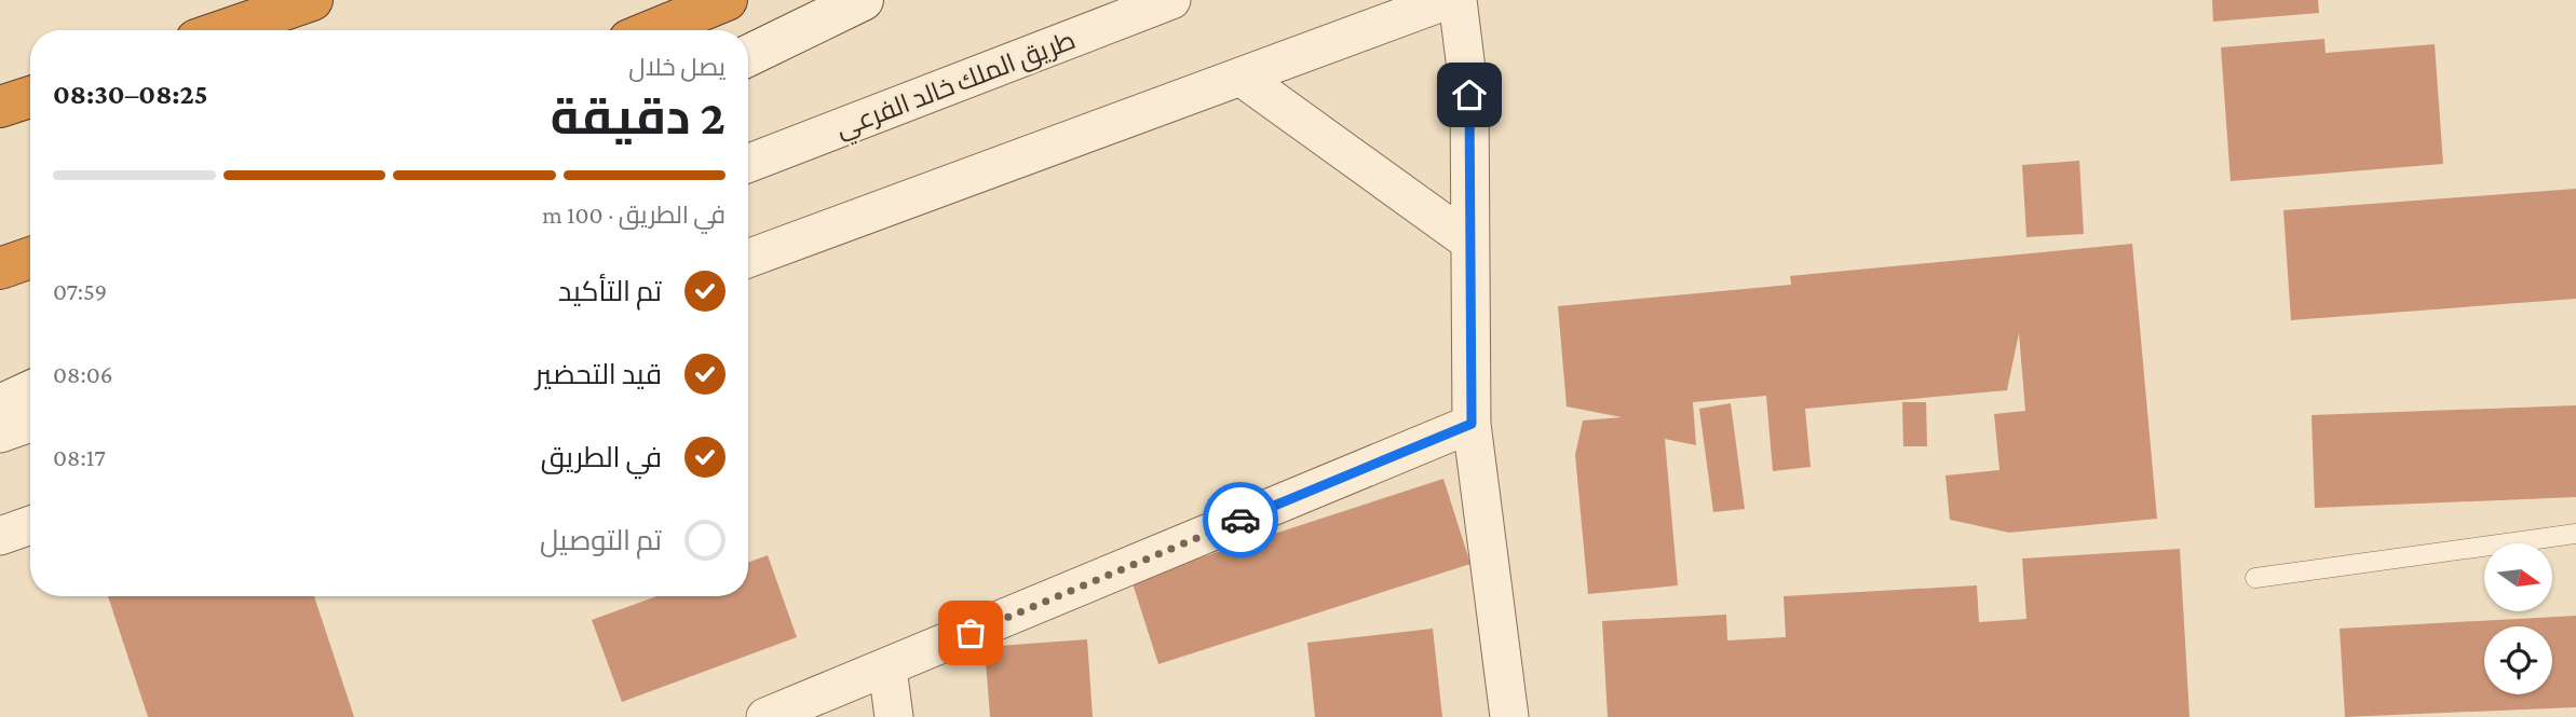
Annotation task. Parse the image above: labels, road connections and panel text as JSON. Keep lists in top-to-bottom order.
{
  "streets": {
    "street": ["طريق الملك خالد الفرعي"]
  },
  "north": "right",
  "page": {
    "heading": ["2 دقيقة", "يصل خلال", "08:25–08:30"],
    "bar": "في الطريق · 100 m",
    "list": [
      ["تم التأكيد", "07:59"],
      ["قيد التحضير", "08:06"],
      ["في الطريق", "08:17"],
      "تم التوصيل"
    ]
  }
}
